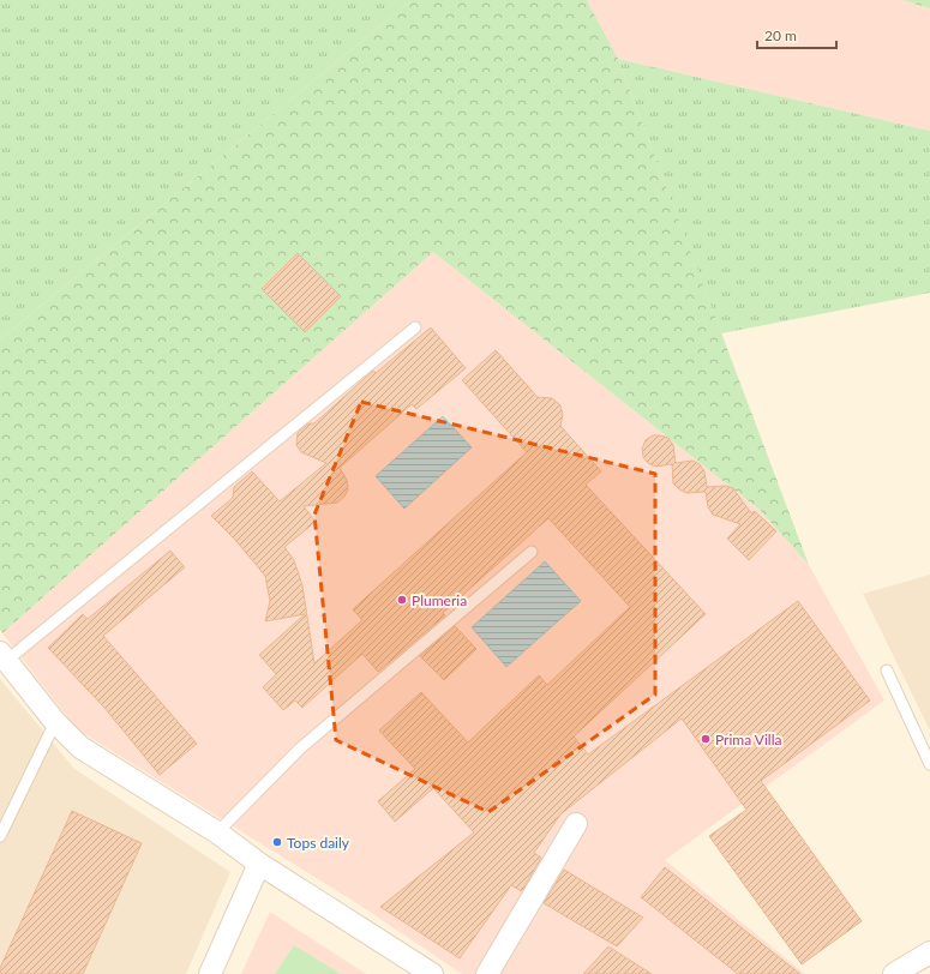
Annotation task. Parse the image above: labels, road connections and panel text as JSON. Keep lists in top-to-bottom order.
{
  "places": ["Plumeria", "Prima Villa", "Tops daily"],
  "scale_bar": "20 m"
}
